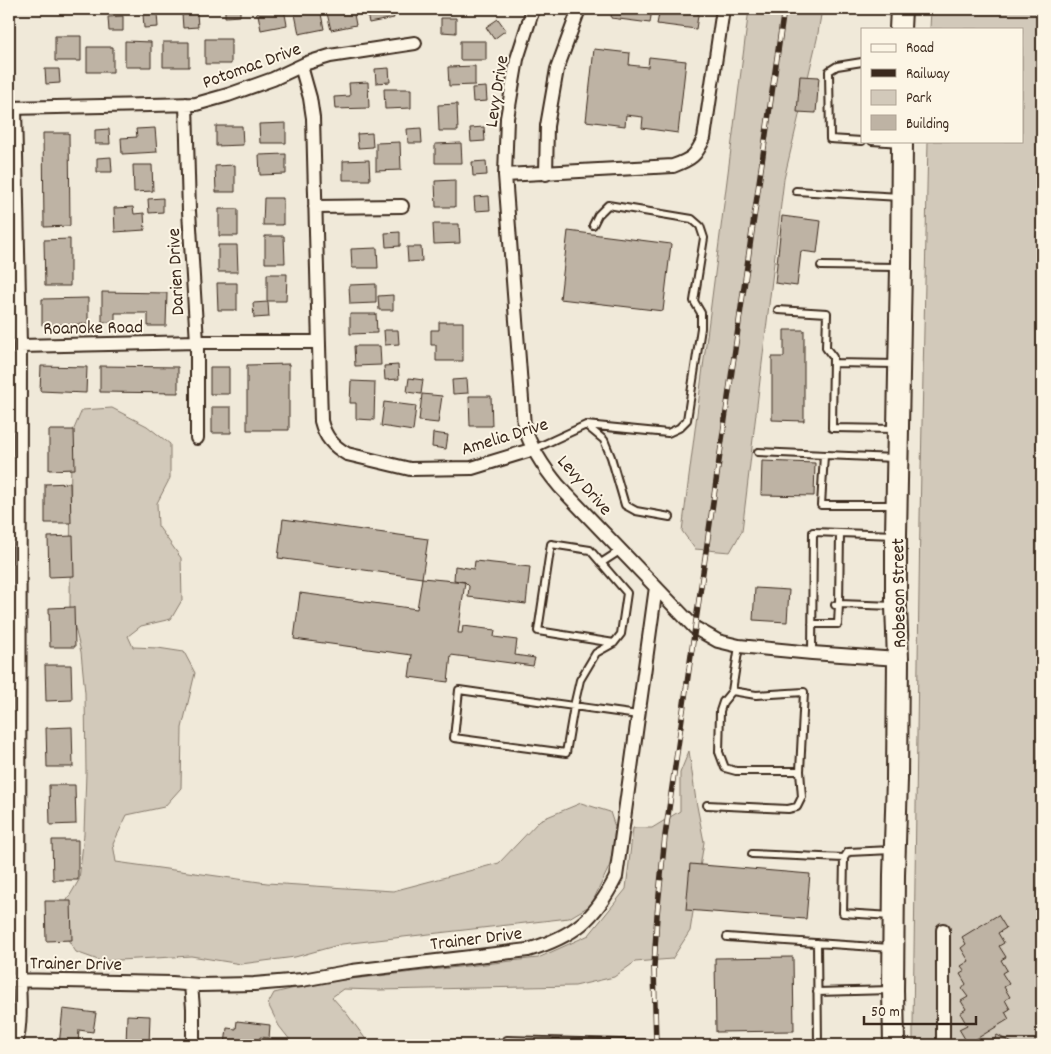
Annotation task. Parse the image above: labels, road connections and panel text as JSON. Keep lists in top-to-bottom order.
{
  "streets": {
    "main road": ["Robeson Street"],
    "street": [
      "Potomac Drive",
      "Levy Drive",
      "Darien Drive",
      "Roanoke Road",
      "Amelia Drive",
      "Trainer Drive"
    ]
  },
  "crossings": [
    ["Potomac Drive", "Darien Drive"],
    ["Potomac Drive", "Amelia Drive"],
    ["Levy Drive", "Amelia Drive"],
    ["Levy Drive", "Robeson Street"],
    ["Levy Drive", "Trainer Drive"],
    ["Darien Drive", "Roanoke Road"],
    ["Roanoke Road", "Amelia Drive"]
  ],
  "legend": [
    "Road",
    "Railway",
    "Park",
    "Building"
  ],
  "scale_bar": "50 m"
}
